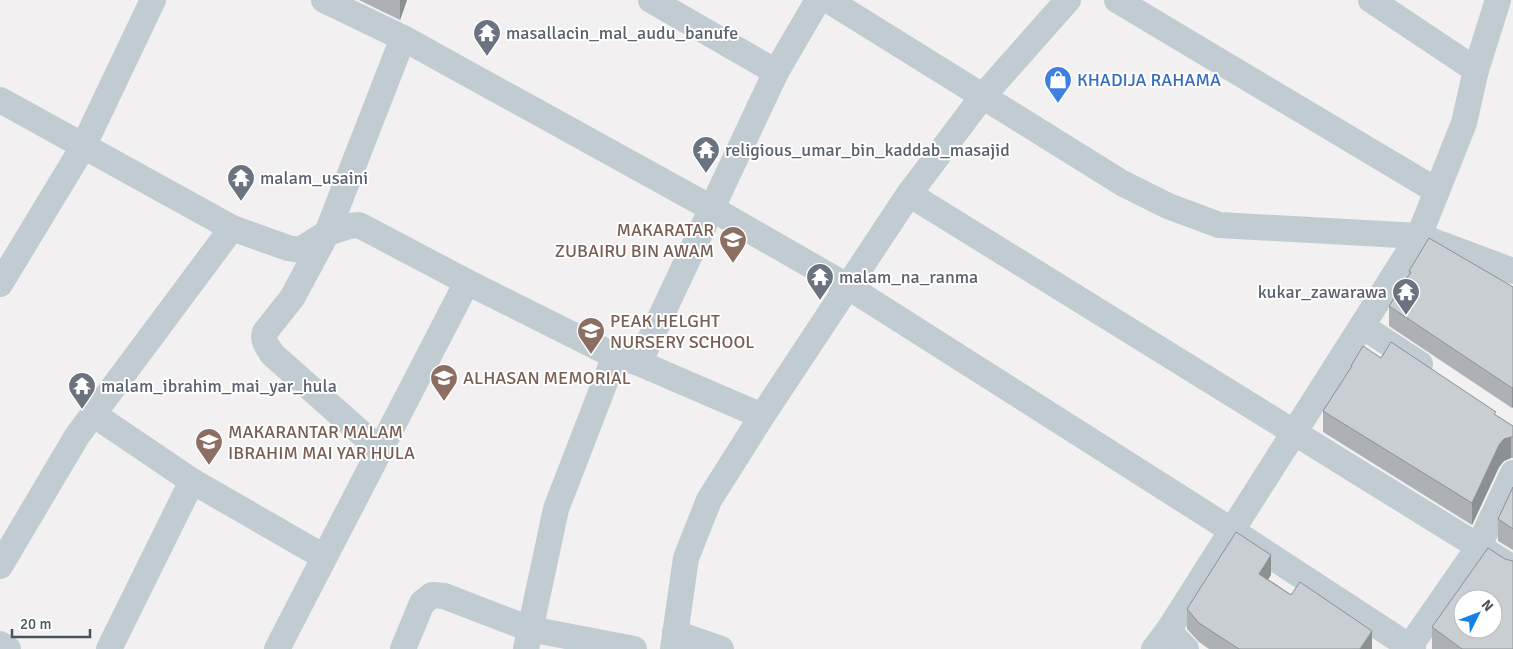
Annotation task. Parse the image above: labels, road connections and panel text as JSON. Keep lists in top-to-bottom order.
{
  "places": {
    "temple": [
      "masallacin_mal_audu_banufe",
      "religious_umar_bin_kaddab_masajid",
      "malam_usaini",
      "malam_na_ranma",
      "kukar_zawarawa",
      "malam_ibrahim_mai_yar_hula"
    ],
    "shop": ["KHADIJA RAHAMA"],
    "school or university": [
      "MAKARATAR ZUBAIRU BIN AWAM",
      "PEAK HELGHT NURSERY SCHOOL",
      "ALHASAN MEMORIAL",
      "MAKARANTAR MALAM IBRAHIM MAI YAR HULA"
    ]
  },
  "scale_bar": "20 m",
  "north": "top right"
}
